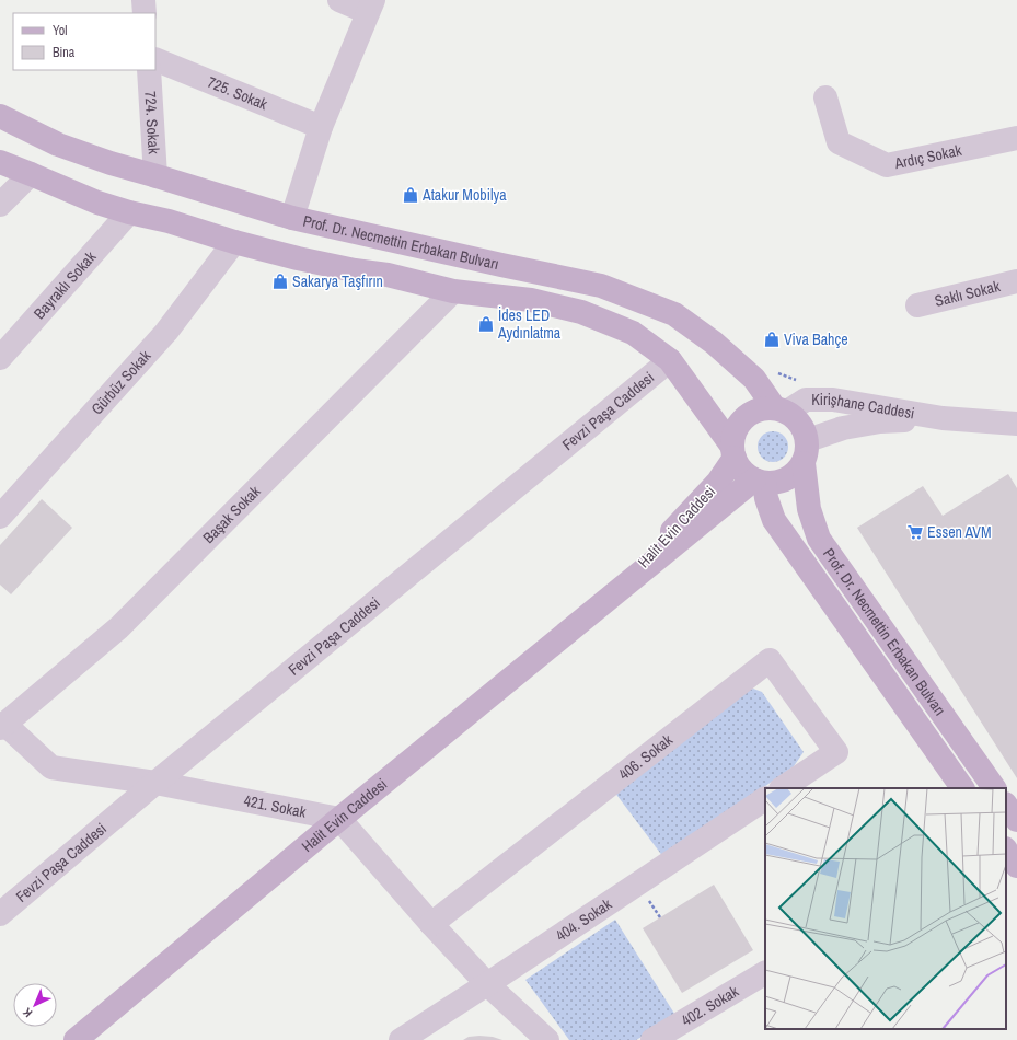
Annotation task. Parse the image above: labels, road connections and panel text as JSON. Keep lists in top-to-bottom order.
{
  "streets": {
    "main road": ["Prof. Dr. Necmettin Erbakan Bulvarı", "Halit Evin Caddesi"],
    "street": [
      "725. Sokak",
      "724. Sokak",
      "Ardıç Sokak",
      "Bayraklı Sokak",
      "Saklı Sokak",
      "Gürbüz Sokak",
      "Kirişhane Caddesi",
      "Fevzi Paşa Caddesi",
      "Başak Sokak",
      "406. Sokak",
      "421. Sokak",
      "404. Sokak",
      "402. Sokak"
    ]
  },
  "crossings": [
    ["724. Sokak", "Prof. Dr. Necmettin Erbakan Bulvarı"],
    ["Prof. Dr. Necmettin Erbakan Bulvarı", "Bayraklı Sokak"],
    ["Prof. Dr. Necmettin Erbakan Bulvarı", "Gürbüz Sokak"],
    ["Prof. Dr. Necmettin Erbakan Bulvarı", "Kirişhane Caddesi"],
    ["Prof. Dr. Necmettin Erbakan Bulvarı", "Fevzi Paşa Caddesi"],
    ["Prof. Dr. Necmettin Erbakan Bulvarı", "Başak Sokak"],
    ["Prof. Dr. Necmettin Erbakan Bulvarı", "Halit Evin Caddesi"],
    ["Kirişhane Caddesi", "Halit Evin Caddesi"],
    ["Fevzi Paşa Caddesi", "421. Sokak"],
    ["Başak Sokak", "421. Sokak"],
    ["Halit Evin Caddesi", "421. Sokak"]
  ],
  "places": {
    "shop": [
      "Atakur Mobilya",
      "Sakarya Taşfırın",
      "İdes LED Aydınlatma",
      "Viva Bahçe"
    ],
    "supermarket": ["Essen AVM"]
  },
  "legend": ["Yol", "Bina"],
  "north": "bottom left"
}
